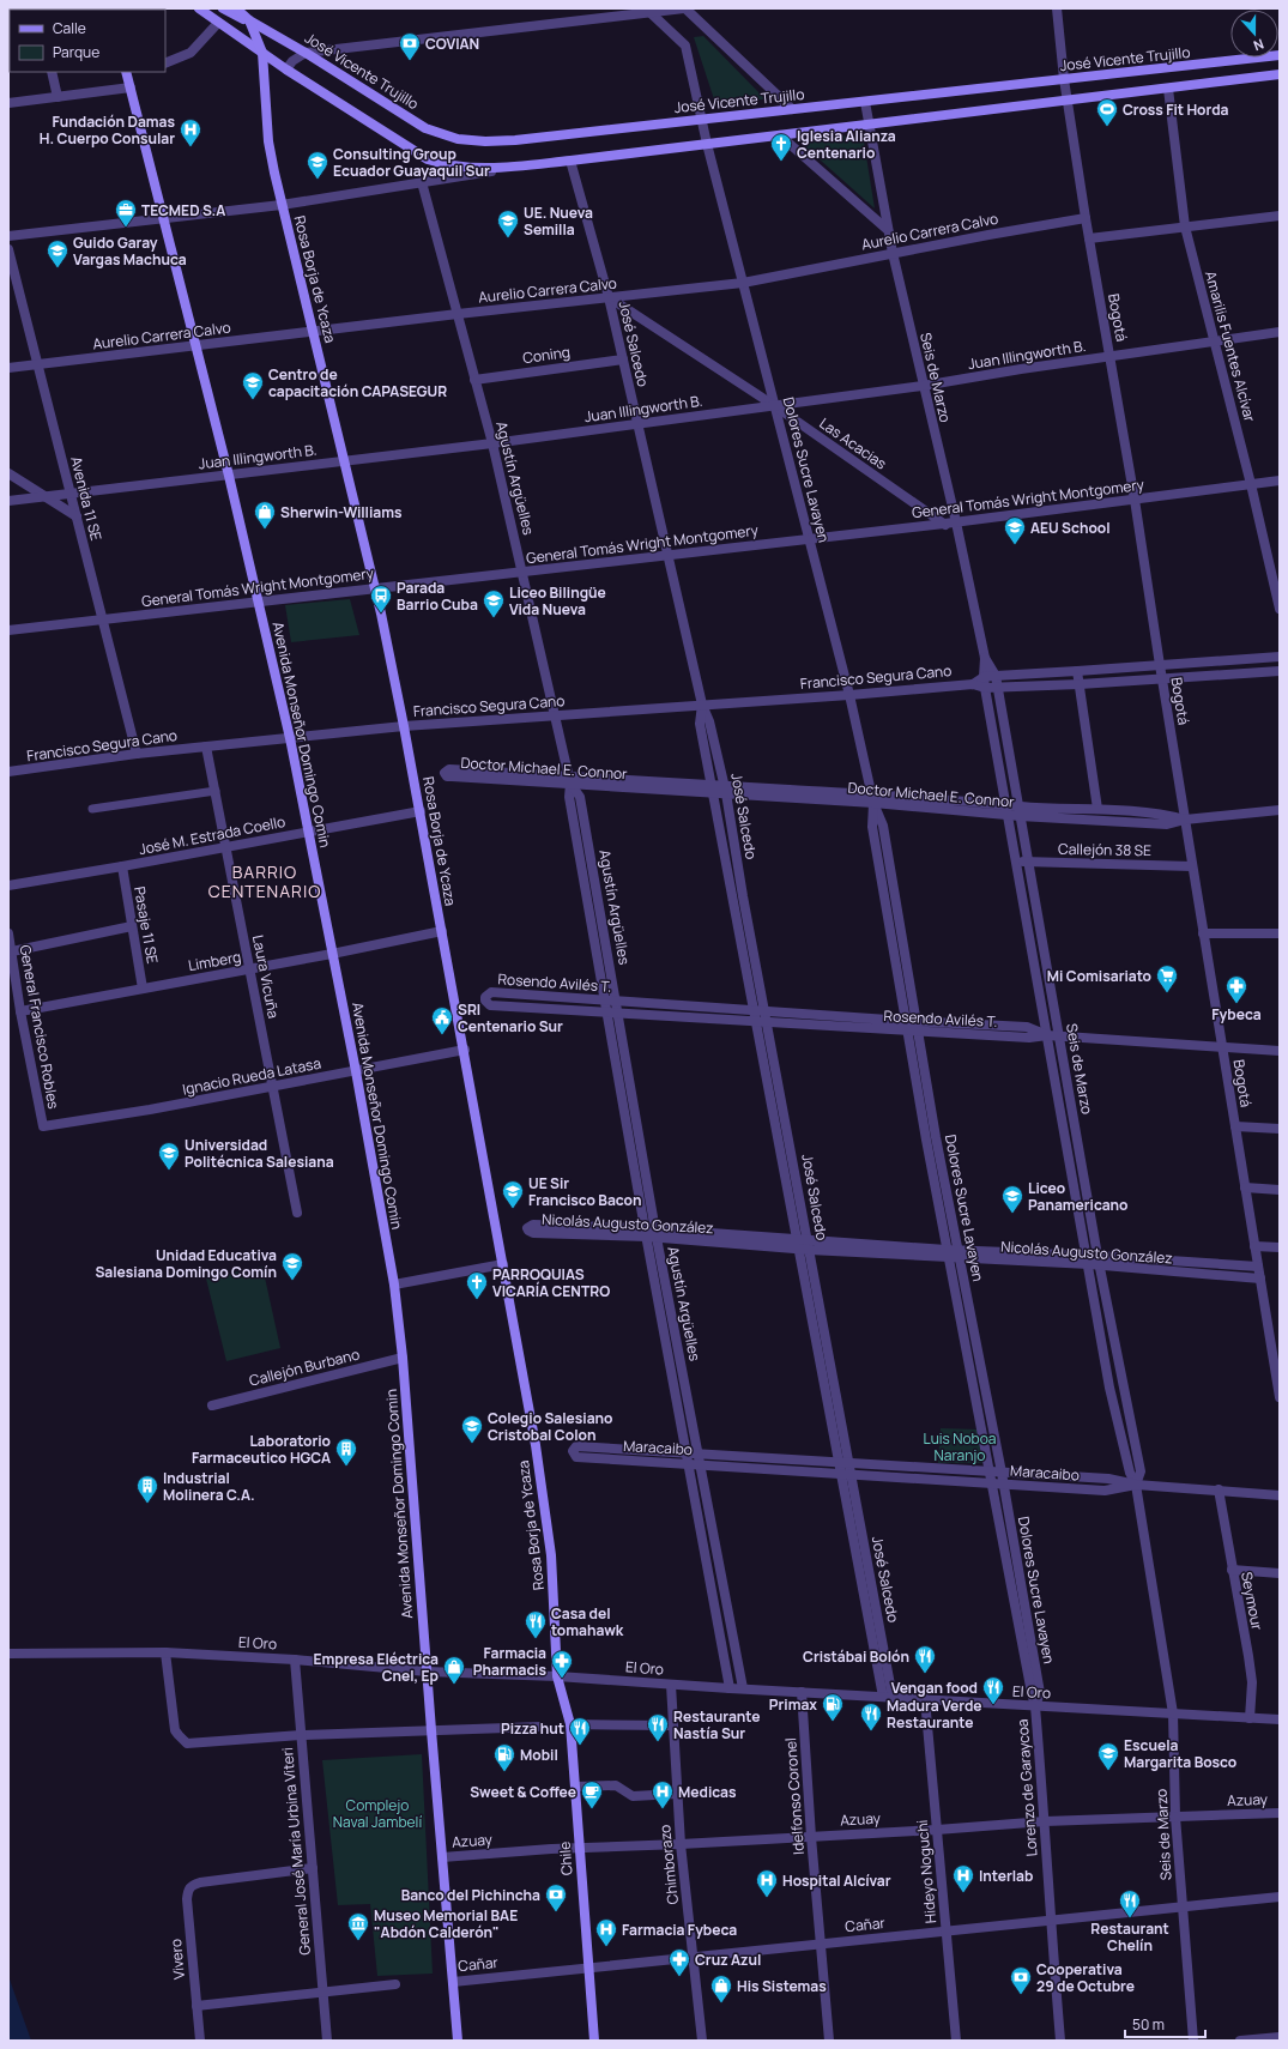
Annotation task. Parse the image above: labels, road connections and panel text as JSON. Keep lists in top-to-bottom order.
{
  "streets": {
    "main road": [
      "José Vicente Trujillo",
      "Rosa Borja de Ycaza",
      "Avenida Monseñor Domingo Comin",
      "Chile"
    ],
    "street": [
      "Aurelio Carrera Calvo",
      "Bogotá",
      "José Salcedo",
      "Amarilis Fuentes Alcívar",
      "Coning",
      "Juan Illingworth B.",
      "Seis de Marzo",
      "Las Acacias",
      "Dolores Sucre Lavayen",
      "Agustín Argüelles",
      "Avenida 11 SE",
      "General Tomás Wright Montgomery",
      "Francisco Segura Cano",
      "Doctor Michael E. Connor",
      "José M. Estrada Coello",
      "Callejón 38 SE",
      "Pasaje 11 SE",
      "Limberg",
      "Laura Vicuña",
      "Rosendo Avilés T.",
      "General Francisco Robles",
      "Ignacio Rueda Latasa",
      "Nicolás Augusto González",
      "Callejón Burbano",
      "Maracaibo",
      "Seymour",
      "El Oro",
      "Lorenzo de Garaycoa",
      "Idelfonso Coronel",
      "Azuay",
      "General José María Urbina Viteri",
      "Chimborazo",
      "Hideyo Noguchi",
      "Cañar",
      "Vivero"
    ]
  },
  "crossings": [
    ["José Vicente Trujillo", "Rosa Borja de Ycaza"],
    ["José Vicente Trujillo", "Bogotá"],
    ["José Vicente Trujillo", "Seis de Marzo"],
    ["José Vicente Trujillo", "Dolores Sucre Lavayen"],
    ["Aurelio Carrera Calvo", "Rosa Borja de Ycaza"],
    ["Aurelio Carrera Calvo", "Bogotá"],
    ["Aurelio Carrera Calvo", "José Salcedo"],
    ["Aurelio Carrera Calvo", "Seis de Marzo"],
    ["Aurelio Carrera Calvo", "Las Acacias"],
    ["Aurelio Carrera Calvo", "Dolores Sucre Lavayen"],
    ["Aurelio Carrera Calvo", "Agustín Argüelles"],
    ["Aurelio Carrera Calvo", "Avenida 11 SE"],
    ["Aurelio Carrera Calvo", "Avenida Monseñor Domingo Comin"],
    ["Rosa Borja de Ycaza", "Juan Illingworth B."],
    ["Rosa Borja de Ycaza", "General Tomás Wright Montgomery"],
    ["Rosa Borja de Ycaza", "Francisco Segura Cano"],
    ["Rosa Borja de Ycaza", "José M. Estrada Coello"],
    ["Rosa Borja de Ycaza", "Limberg"],
    ["Rosa Borja de Ycaza", "Ignacio Rueda Latasa"],
    ["Rosa Borja de Ycaza", "El Oro"],
    ["Rosa Borja de Ycaza", "Chile"],
    ["Bogotá", "Juan Illingworth B."],
    ["Bogotá", "General Tomás Wright Montgomery"],
    ["Bogotá", "Francisco Segura Cano"],
    ["Bogotá", "Doctor Michael E. Connor"],
    ["Bogotá", "Callejón 38 SE"],
    ["Bogotá", "Rosendo Avilés T."],
    ["Bogotá", "Nicolás Augusto González"],
    ["José Salcedo", "Coning"],
    ["José Salcedo", "Juan Illingworth B."],
    ["José Salcedo", "Las Acacias"],
    ["José Salcedo", "General Tomás Wright Montgomery"],
    ["José Salcedo", "Francisco Segura Cano"],
    ["José Salcedo", "Doctor Michael E. Connor"],
    ["José Salcedo", "Rosendo Avilés T."],
    ["José Salcedo", "Nicolás Augusto González"],
    ["José Salcedo", "Maracaibo"],
    ["José Salcedo", "El Oro"],
    ["Amarilis Fuentes Alcívar", "Juan Illingworth B."],
    ["Amarilis Fuentes Alcívar", "General Tomás Wright Montgomery"],
    ["Coning", "Agustín Argüelles"],
    ["Juan Illingworth B.", "Seis de Marzo"],
    ["Juan Illingworth B.", "Las Acacias"],
    ["Juan Illingworth B.", "Dolores Sucre Lavayen"],
    ["Juan Illingworth B.", "Agustín Argüelles"],
    ["Juan Illingworth B.", "Avenida 11 SE"],
    ["Juan Illingworth B.", "Avenida Monseñor Domingo Comin"],
    ["Seis de Marzo", "Las Acacias"],
    ["Seis de Marzo", "General Tomás Wright Montgomery"],
    ["Seis de Marzo", "Francisco Segura Cano"],
    ["Seis de Marzo", "Doctor Michael E. Connor"],
    ["Seis de Marzo", "Callejón 38 SE"],
    ["Seis de Marzo", "Rosendo Avilés T."],
    ["Seis de Marzo", "Nicolás Augusto González"],
    ["Seis de Marzo", "Maracaibo"],
    ["Seis de Marzo", "El Oro"],
    ["Seis de Marzo", "Azuay"],
    ["Seis de Marzo", "Cañar"],
    ["Las Acacias", "Dolores Sucre Lavayen"],
    ["Las Acacias", "General Tomás Wright Montgomery"],
    ["Dolores Sucre Lavayen", "General Tomás Wright Montgomery"],
    ["Dolores Sucre Lavayen", "Francisco Segura Cano"],
    ["Dolores Sucre Lavayen", "Doctor Michael E. Connor"],
    ["Dolores Sucre Lavayen", "Rosendo Avilés T."],
    ["Dolores Sucre Lavayen", "Nicolás Augusto González"],
    ["Dolores Sucre Lavayen", "Maracaibo"],
    ["Dolores Sucre Lavayen", "El Oro"],
    ["Dolores Sucre Lavayen", "Lorenzo de Garaycoa"],
    ["Agustín Argüelles", "General Tomás Wright Montgomery"],
    ["Agustín Argüelles", "Francisco Segura Cano"],
    ["Agustín Argüelles", "Doctor Michael E. Connor"],
    ["Agustín Argüelles", "Rosendo Avilés T."],
    ["Agustín Argüelles", "Nicolás Augusto González"],
    ["Agustín Argüelles", "Maracaibo"],
    ["Agustín Argüelles", "El Oro"],
    ["Avenida 11 SE", "General Tomás Wright Montgomery"],
    ["Avenida 11 SE", "Francisco Segura Cano"],
    ["General Tomás Wright Montgomery", "Avenida Monseñor Domingo Comin"],
    ["Francisco Segura Cano", "Avenida Monseñor Domingo Comin"],
    ["Francisco Segura Cano", "Laura Vicuña"],
    ["Avenida Monseñor Domingo Comin", "José M. Estrada Coello"],
    ["Avenida Monseñor Domingo Comin", "Limberg"],
    ["Avenida Monseñor Domingo Comin", "Ignacio Rueda Latasa"],
    ["Avenida Monseñor Domingo Comin", "Callejón Burbano"],
    ["Avenida Monseñor Domingo Comin", "El Oro"],
    ["Avenida Monseñor Domingo Comin", "Azuay"],
    ["Avenida Monseñor Domingo Comin", "Cañar"],
    ["José M. Estrada Coello", "Pasaje 11 SE"],
    ["José M. Estrada Coello", "Laura Vicuña"],
    ["Pasaje 11 SE", "Limberg"],
    ["Limberg", "Laura Vicuña"],
    ["Limberg", "General Francisco Robles"],
    ["Laura Vicuña", "Ignacio Rueda Latasa"],
    ["General Francisco Robles", "Ignacio Rueda Latasa"],
    ["Maracaibo", "Seymour"],
    ["Seymour", "El Oro"],
    ["El Oro", "Lorenzo de Garaycoa"],
    ["El Oro", "Idelfonso Coronel"],
    ["El Oro", "General José María Urbina Viteri"],
    ["El Oro", "Chile"],
    ["El Oro", "Chimborazo"],
    ["El Oro", "Hideyo Noguchi"],
    ["Lorenzo de Garaycoa", "Azuay"],
    ["Lorenzo de Garaycoa", "Cañar"],
    ["Idelfonso Coronel", "Azuay"],
    ["Idelfonso Coronel", "Cañar"],
    ["Azuay", "Chile"],
    ["Azuay", "Chimborazo"],
    ["Azuay", "Hideyo Noguchi"],
    ["General José María Urbina Viteri", "Vivero"],
    ["Chile", "Cañar"],
    ["Chimborazo", "Cañar"],
    ["Hideyo Noguchi", "Cañar"]
  ],
  "districts": ["BARRIO CENTENARIO"],
  "parks": ["Luis Noboa Naranjo", "Complejo Naval Jambelí"],
  "places": {
    "bank": ["COVIAN", "Banco del Pichincha", "Cooperativa 29 de Octubre"],
    "sports": ["Cross Fit Horda"],
    "hospital": [
      "Fundación Damas H. Cuerpo Consular",
      "Medicas",
      "Interlab",
      "Hospital Alcívar",
      "Farmacia Fybeca"
    ],
    "church": ["Iglesia Alianza Centenario", "PARROQUIAS VICARÍA CENTRO"],
    "school or university": [
      "Consulting Group Ecuador Guayaquil Sur",
      "UE. Nueva Semilla",
      "Guido Garay Vargas Machuca",
      "Centro de capacitación CAPASEGUR",
      "AEU School",
      "Liceo Bilingüe Vida Nueva",
      "Universidad Politécnica Salesiana",
      "UE Sir Francisco Bacon",
      "Liceo Panamericano",
      "Unidad Educativa Salesiana Domingo Comín",
      "Colegio Salesiano Cristobal Colon",
      "Escuela Margarita Bosco"
    ],
    "office": ["TECMED S.A"],
    "shop": ["Sherwin-Williams", "Empresa Eléctrica Cnel, Ep", "His Sistemas"],
    "bus stop": ["Parada Barrio Cuba"],
    "supermarket": ["Mi Comisariato"],
    "pharmacy": ["Fybeca", "Farmacia Pharmacis", "Cruz Azul"],
    "public building": ["SRI Centenario Sur"],
    "building": ["Laboratorio Farmaceutico HGCA", "Industrial Molinera C.A."],
    "restaurant": [
      "Casa del tomahawk",
      "Cristábai Bolón",
      "Vengan food",
      "Madura Verde Restaurante",
      "Restaurante Nastía Sur",
      "Pizza hut",
      "Restaurant Chelín"
    ],
    "fuel station": ["Primax", "Mobil"],
    "cafe": ["Sweet & Coffee"],
    "museum": ["Museo Memorial BAE \"Abdón Calderón\""]
  },
  "legend": ["Calle", "Parque"],
  "scale_bar": "50 m",
  "north": "bottom"
}
